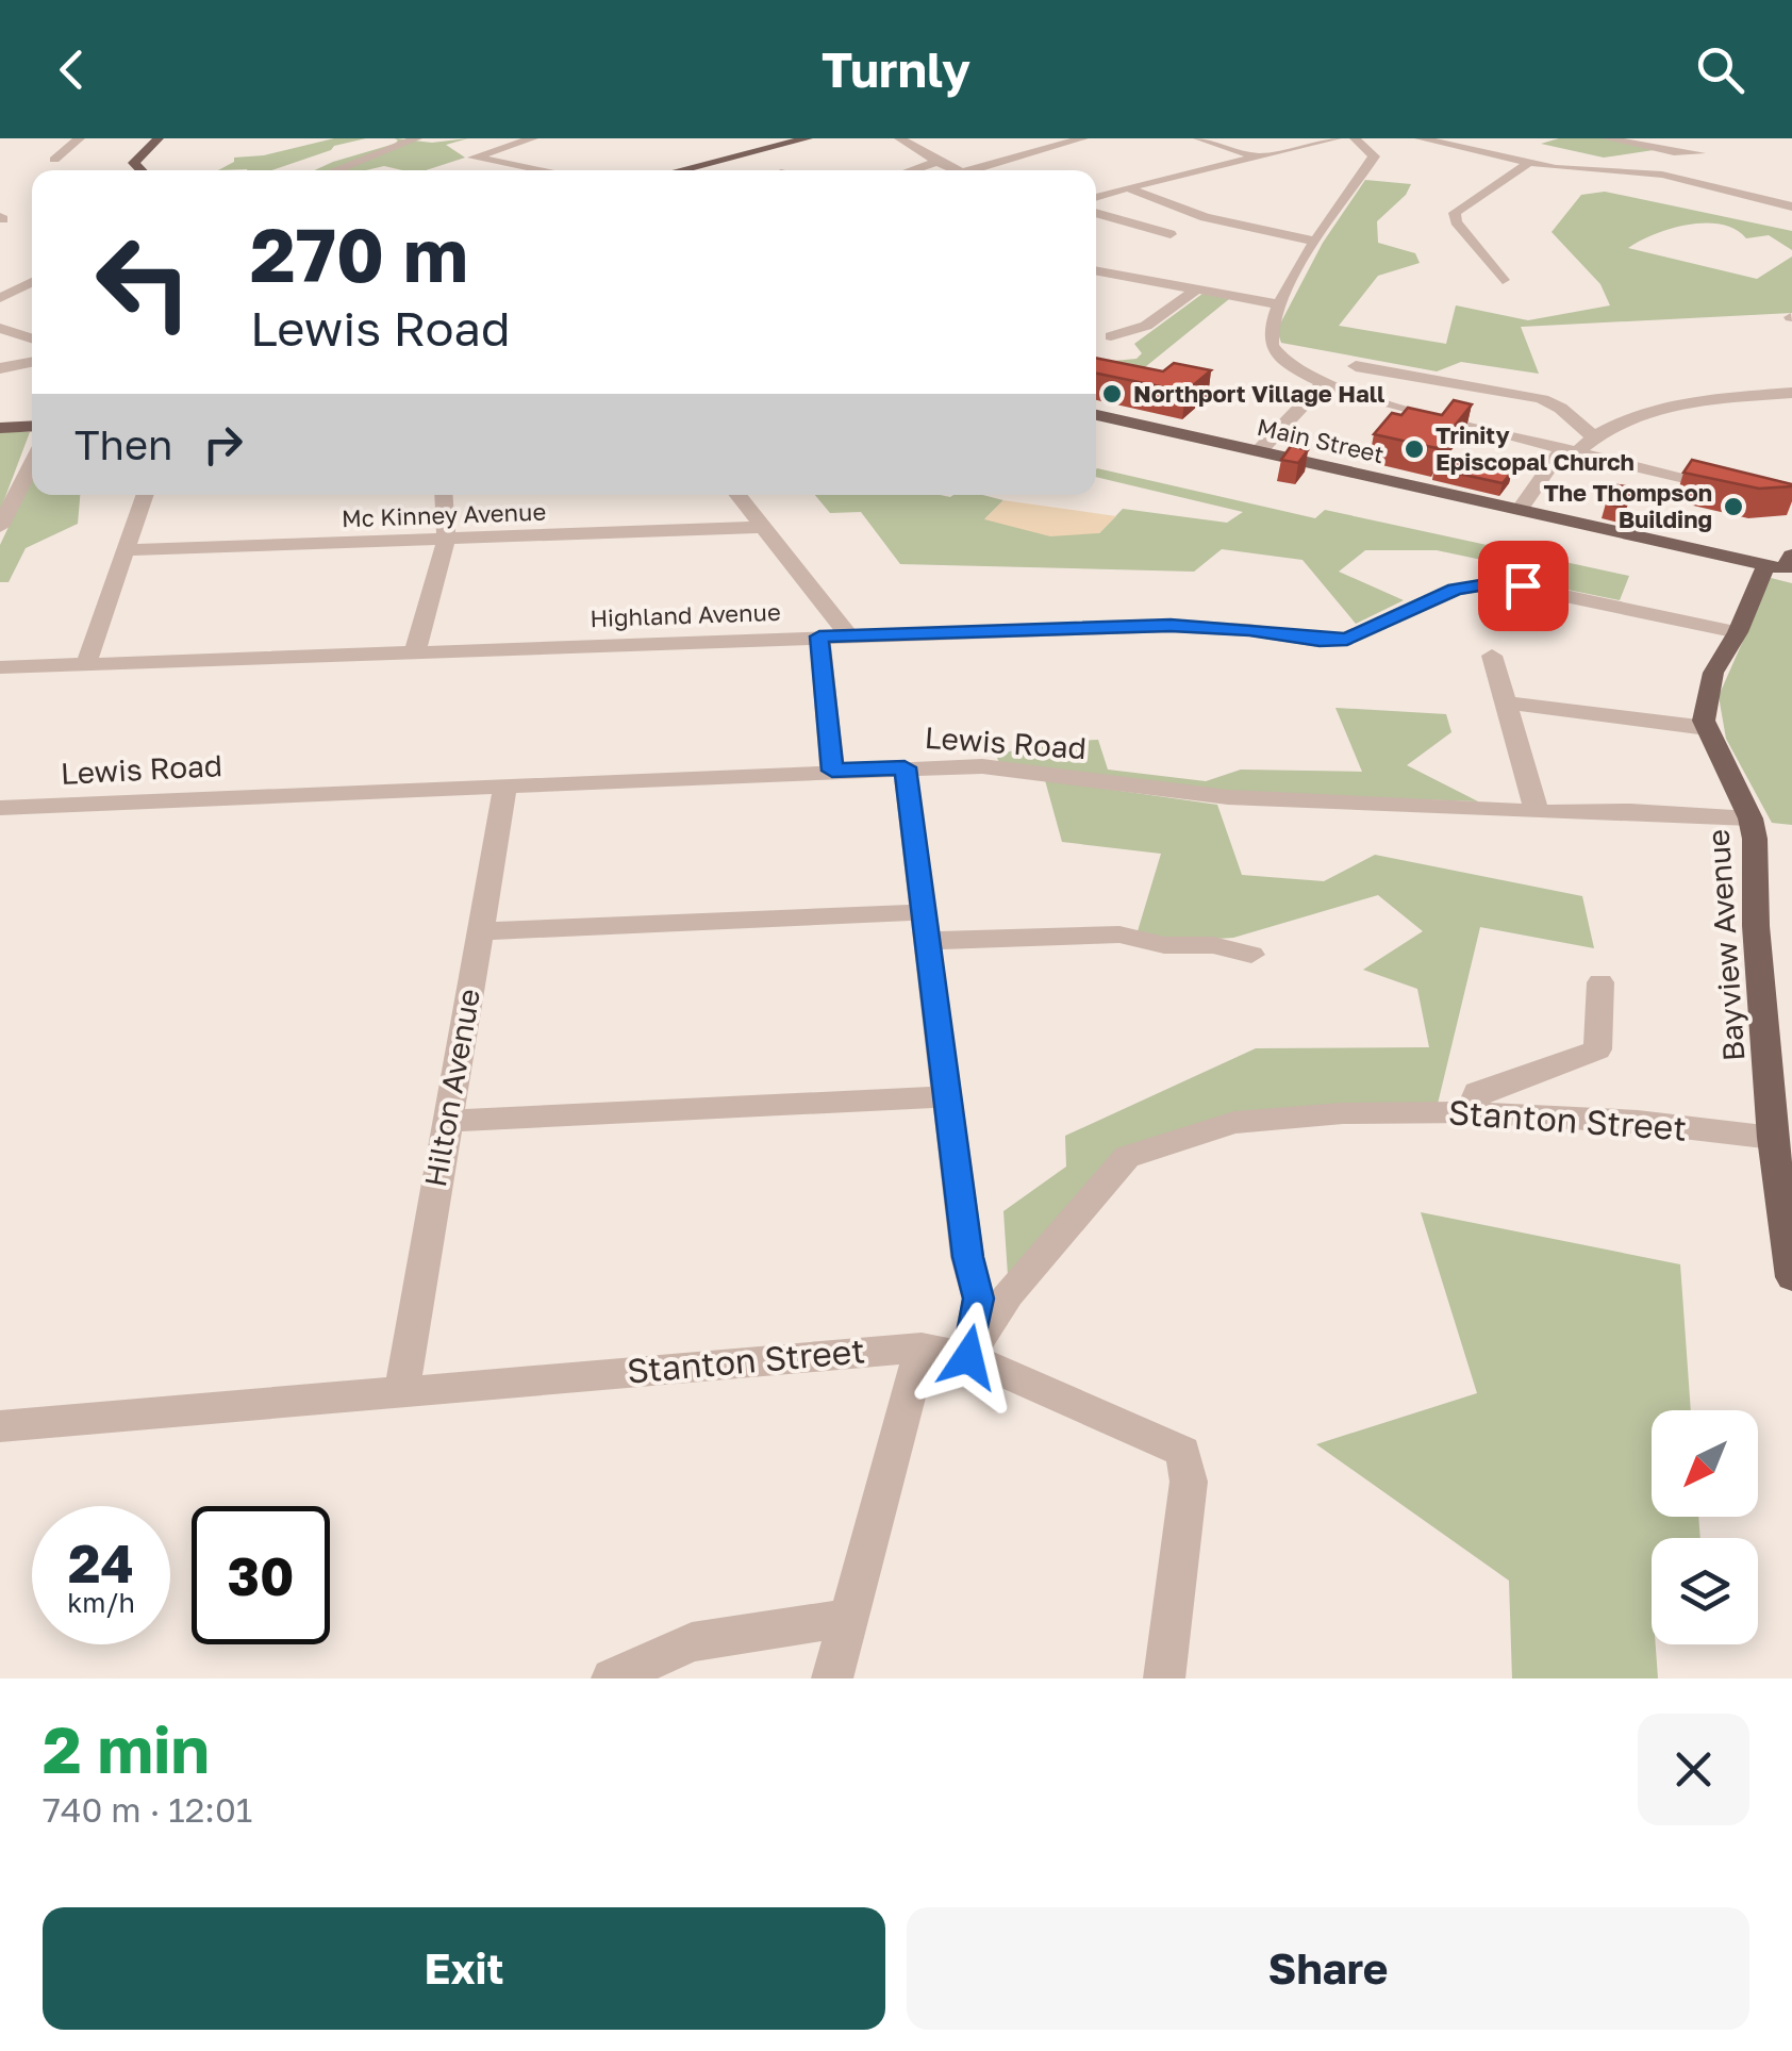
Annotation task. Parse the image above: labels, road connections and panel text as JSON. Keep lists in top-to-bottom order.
{
  "streets": {
    "main road": ["Main Street", "Bayview Avenue"],
    "street": [
      "Mc Kinney Avenue",
      "Highland Avenue",
      "Lewis Road",
      "Hilton Avenue",
      "Stanton Street"
    ]
  },
  "crossings": [
    ["Lewis Road", "Bayview Avenue"],
    ["Lewis Road", "Hilton Avenue"],
    ["Bayview Avenue", "Stanton Street"],
    ["Hilton Avenue", "Stanton Street"]
  ],
  "places": ["Northport Village Hall", "Trinity Episcopal Church", "The Thompson Building"],
  "north": "bottom left",
  "page": {
    "header": "Turnly",
    "turn": ["270 m", "Lewis Road"],
    "then": "Then",
    "speed": "24 km/h",
    "limit": "30",
    "heading": ["2 min", "740 m · 12:01"],
    "buttons": ["Exit", "Share"]
  }
}
